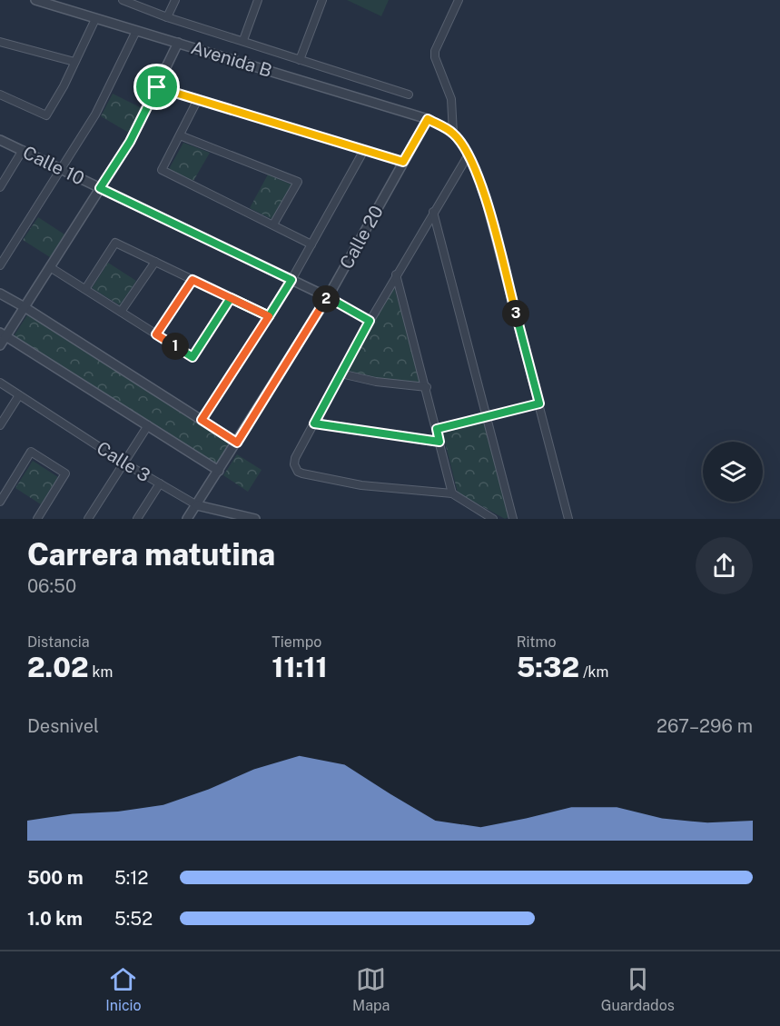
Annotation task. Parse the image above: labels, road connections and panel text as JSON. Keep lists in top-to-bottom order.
{
  "streets": {
    "street": [
      "Avenida B",
      "Calle 10",
      "Calle 20",
      "Calle 3"
    ]
  },
  "crossings": [
    ["Avenida B", "Calle 20"],
    ["Calle 10", "Calle 20"],
    ["Calle 20", "Calle 3"]
  ],
  "page": {
    "pins": ["2", "3", "1"],
    "heading": ["Carrera matutina", "06:50"],
    "stats": [
      ["Distancia", "2.02 km"],
      ["Tiempo", "11:11"],
      ["Ritmo", "5:32 /km"]
    ],
    "chart": ["Desnivel", "267–296 m"],
    "list": [
      {
        "name": "500 m",
        "note": "5:12"
      },
      {
        "name": "1.0 km",
        "note": "5:52"
      }
    ],
    "tabs": ["Inicio", "Mapa", "Guardados"]
  }
}
